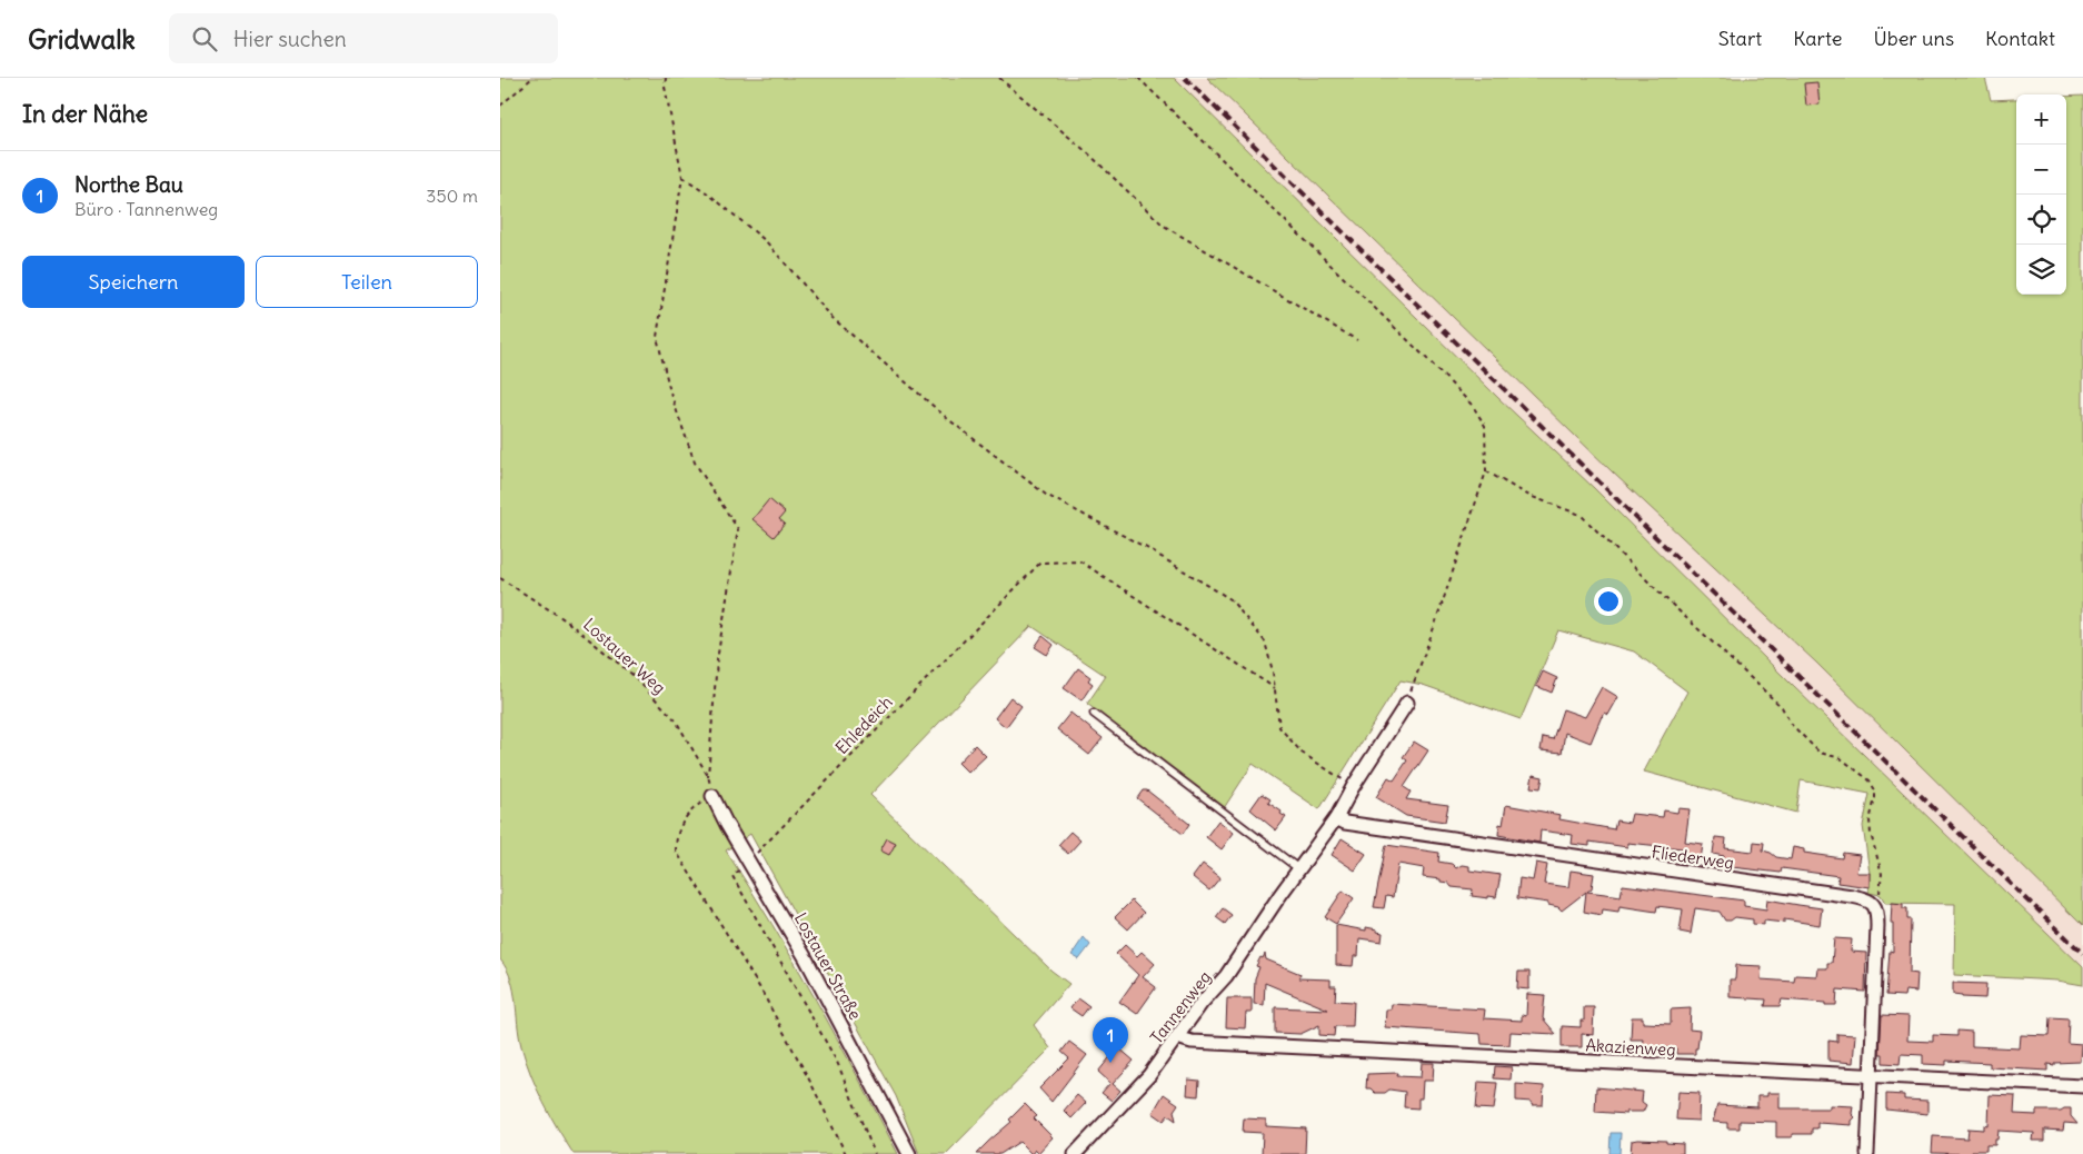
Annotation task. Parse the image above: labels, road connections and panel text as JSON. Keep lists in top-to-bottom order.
{
  "streets": {
    "street": [
      "Fliederweg",
      "Lostauer Straße",
      "Tannenweg",
      "Akazienweg"
    ],
    "path": ["Lostauer Weg", "Ehledeich"]
  },
  "crossings": [
    ["Ehledeich", "Lostauer Straße"],
    ["Fliederweg", "Tannenweg"],
    ["Tannenweg", "Akazienweg"]
  ],
  "page": {
    "header": "Gridwalk",
    "search": "Hier suchen",
    "nav": [
      "Start",
      "Karte",
      "Über uns",
      "Kontakt"
    ],
    "heading": "In der Nähe",
    "map_buttons": ["+", "−"],
    "list": [
      {
        "mark": "1",
        "name": "Northe Bau",
        "note": "Büro · Tannenweg",
        "value": "350 m"
      }
    ],
    "buttons": ["Speichern", "Teilen"],
    "pins": "1"
  }
}
